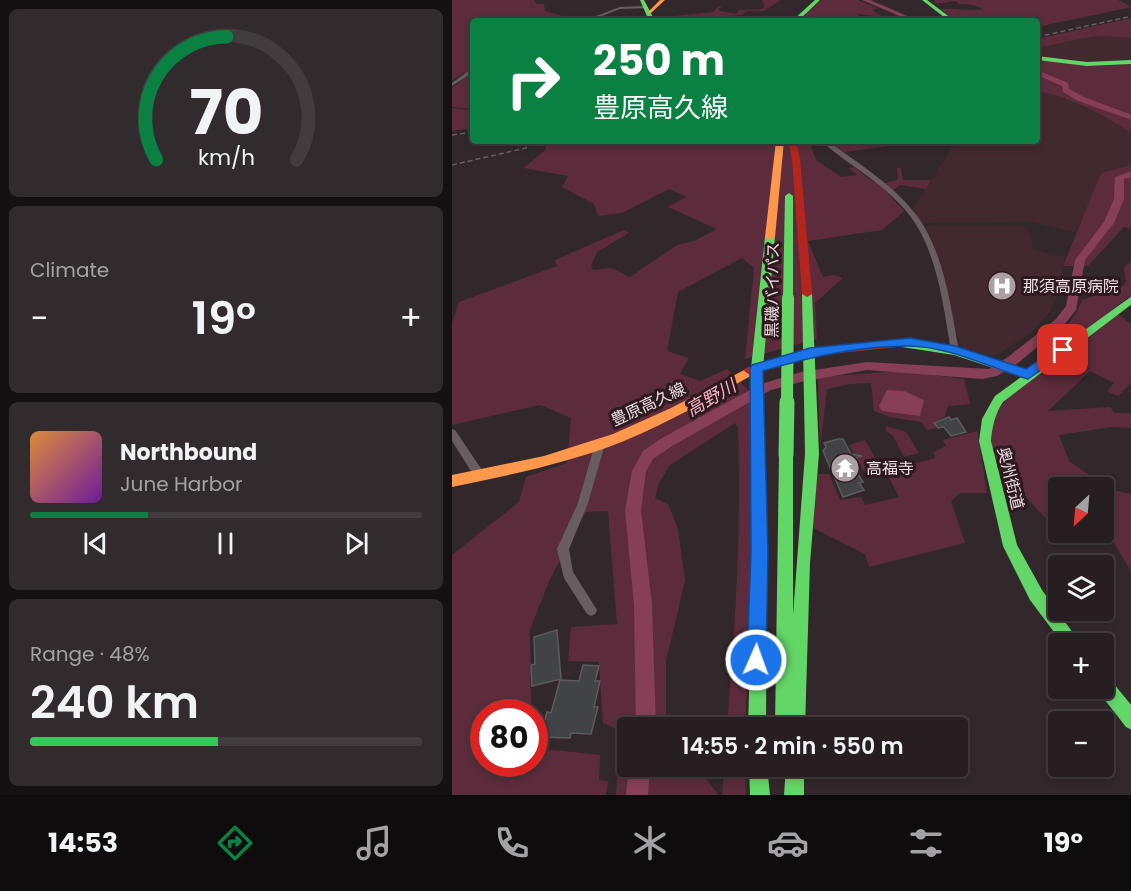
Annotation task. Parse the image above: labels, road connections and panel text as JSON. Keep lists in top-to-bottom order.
{
  "streets": {
    "main road": ["黒磯バイパス", "豊原高久線", "奥州街道"]
  },
  "crossings": [
    ["豊原高久線", "奥州街道"]
  ],
  "water": ["高野川"],
  "places": {
    "hospital": ["那須高原病院"],
    "temple": ["高福寺"]
  },
  "north": "bottom left",
  "page": {
    "turn": ["250 m", "豊原高久線"],
    "tile": [
      "Climate",
      ["Range · 48%", "240 km"]
    ],
    "heat": ["−", "19°", "+"],
    "song": ["Northbound", "June Harbor"],
    "map_buttons": ["+", "−"],
    "limit": "80",
    "trip": "14:55 · 2 min · 550 m",
    "tabs": ["14:53", "19°"],
    "gauge": ["70", "km/h"]
  }
}
